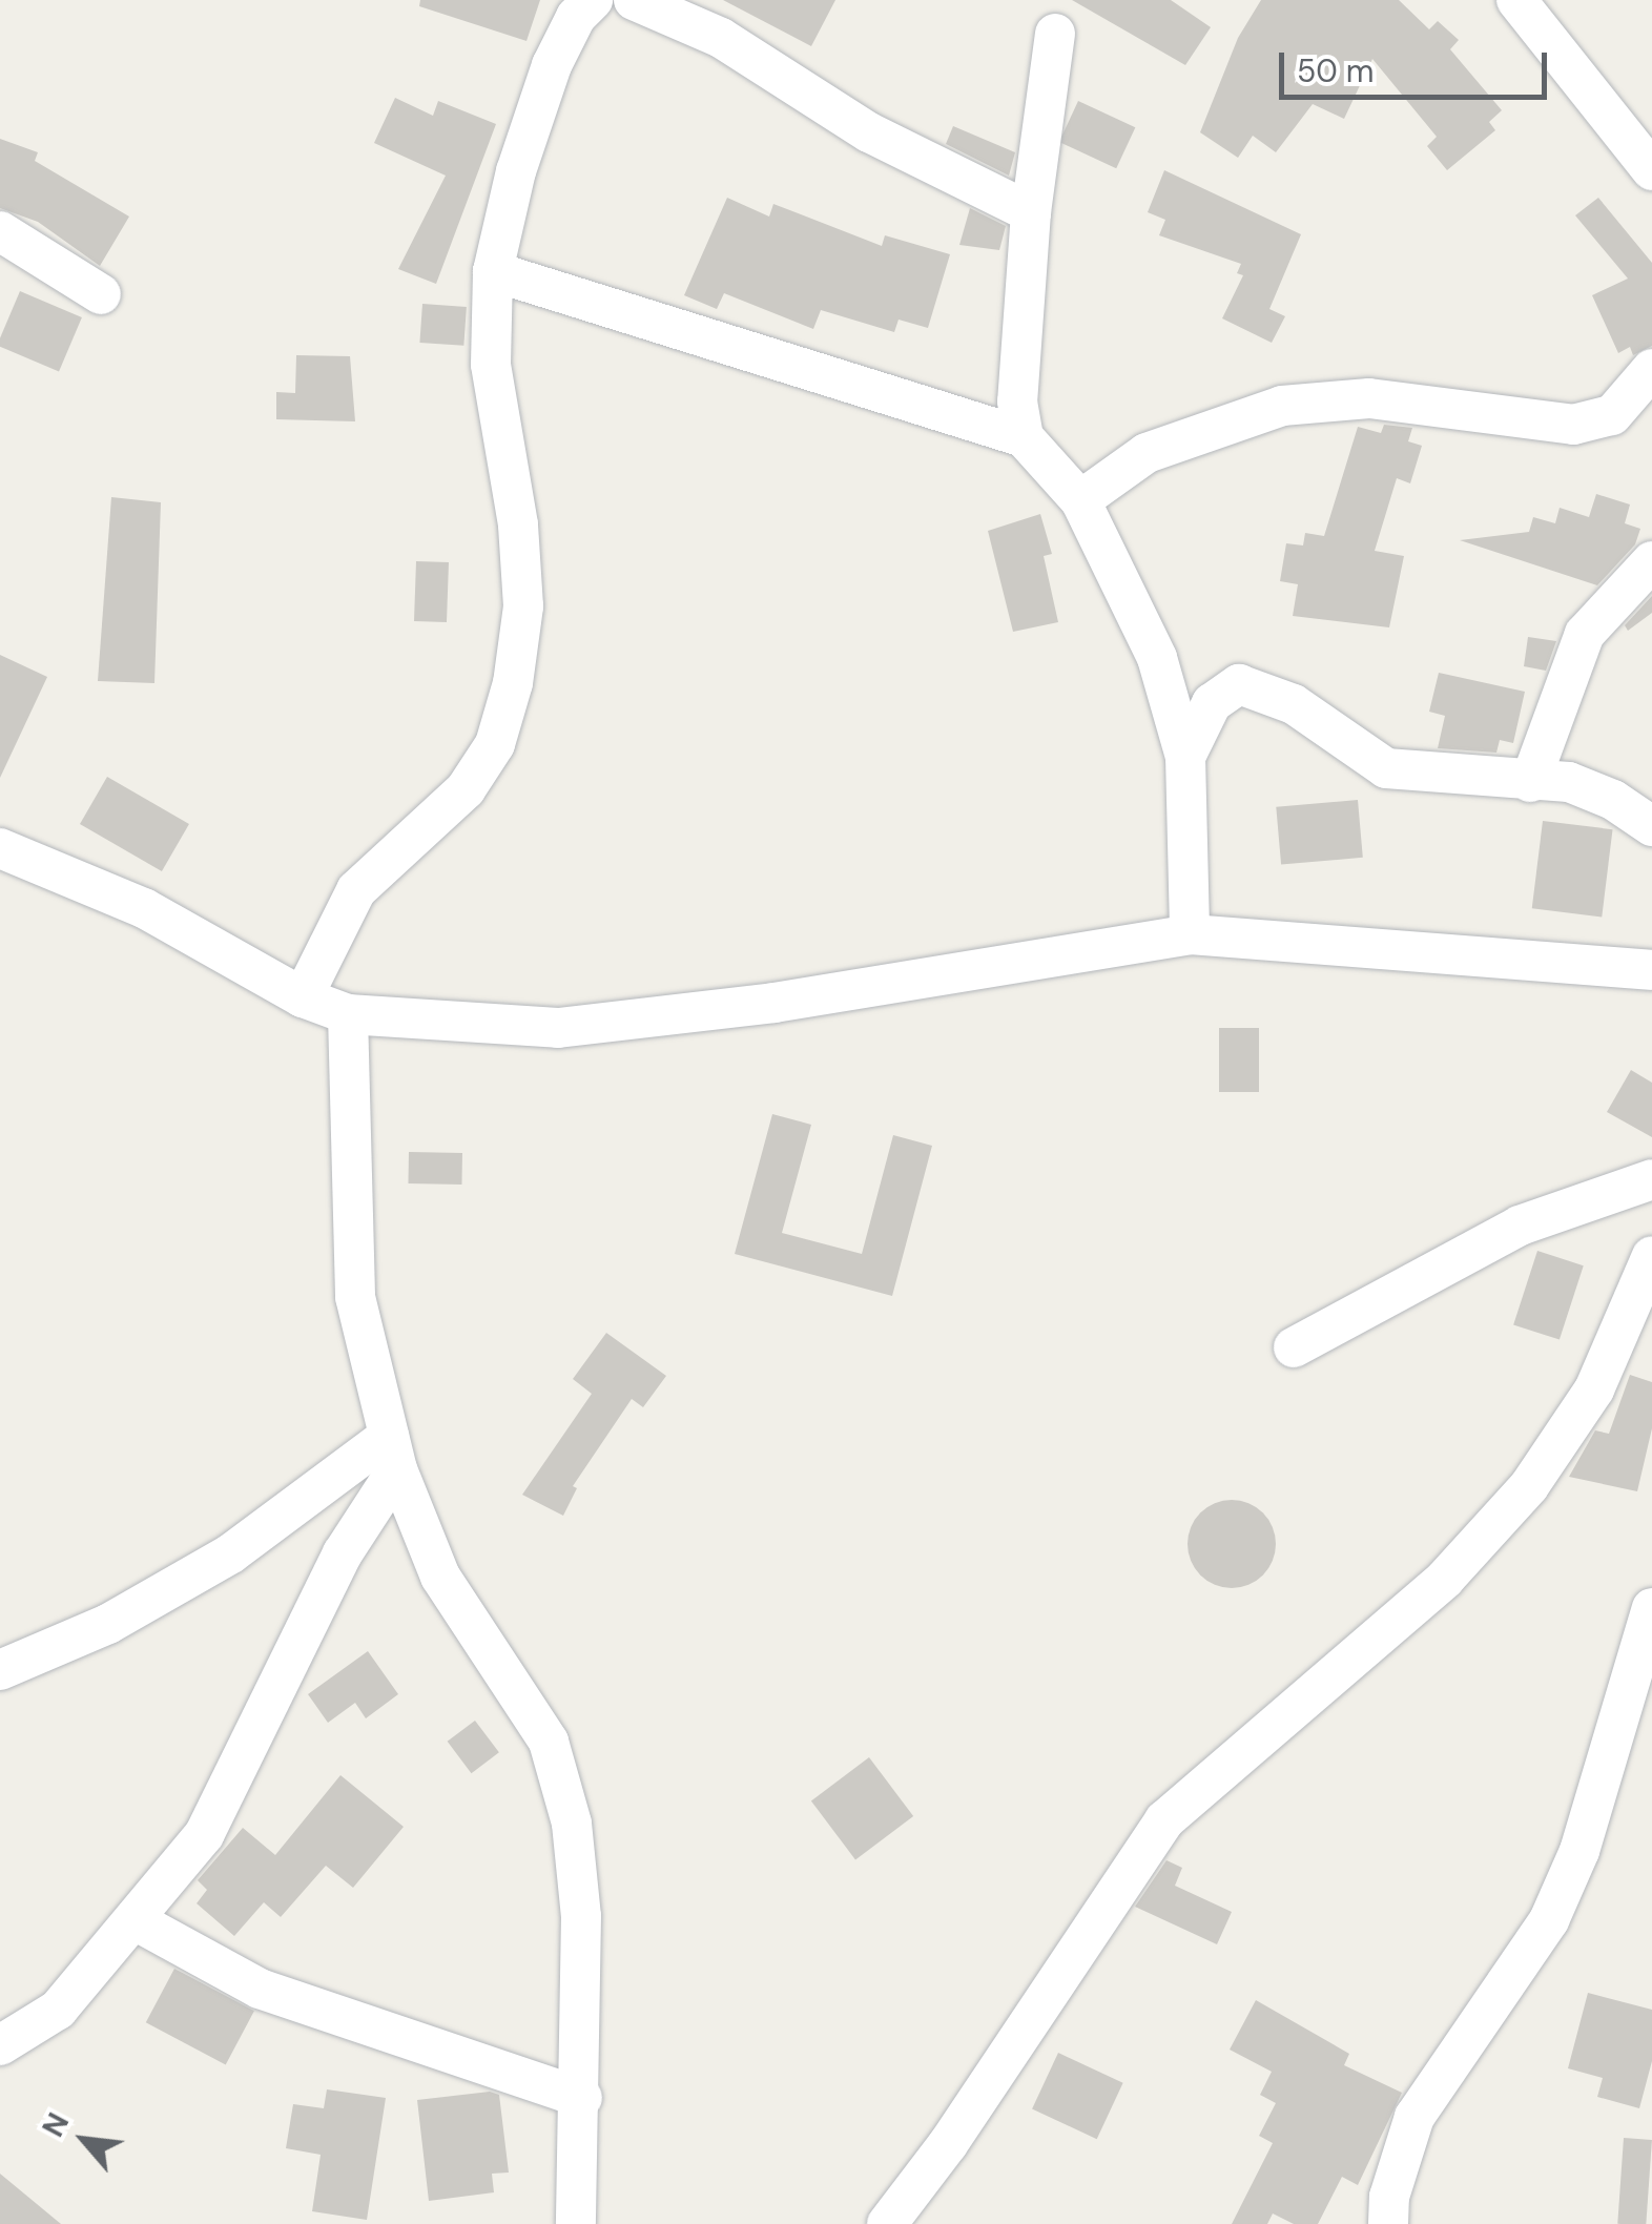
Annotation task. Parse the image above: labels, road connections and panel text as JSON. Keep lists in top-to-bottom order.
{
  "scale_bar": "50 m",
  "north": "top left"
}
